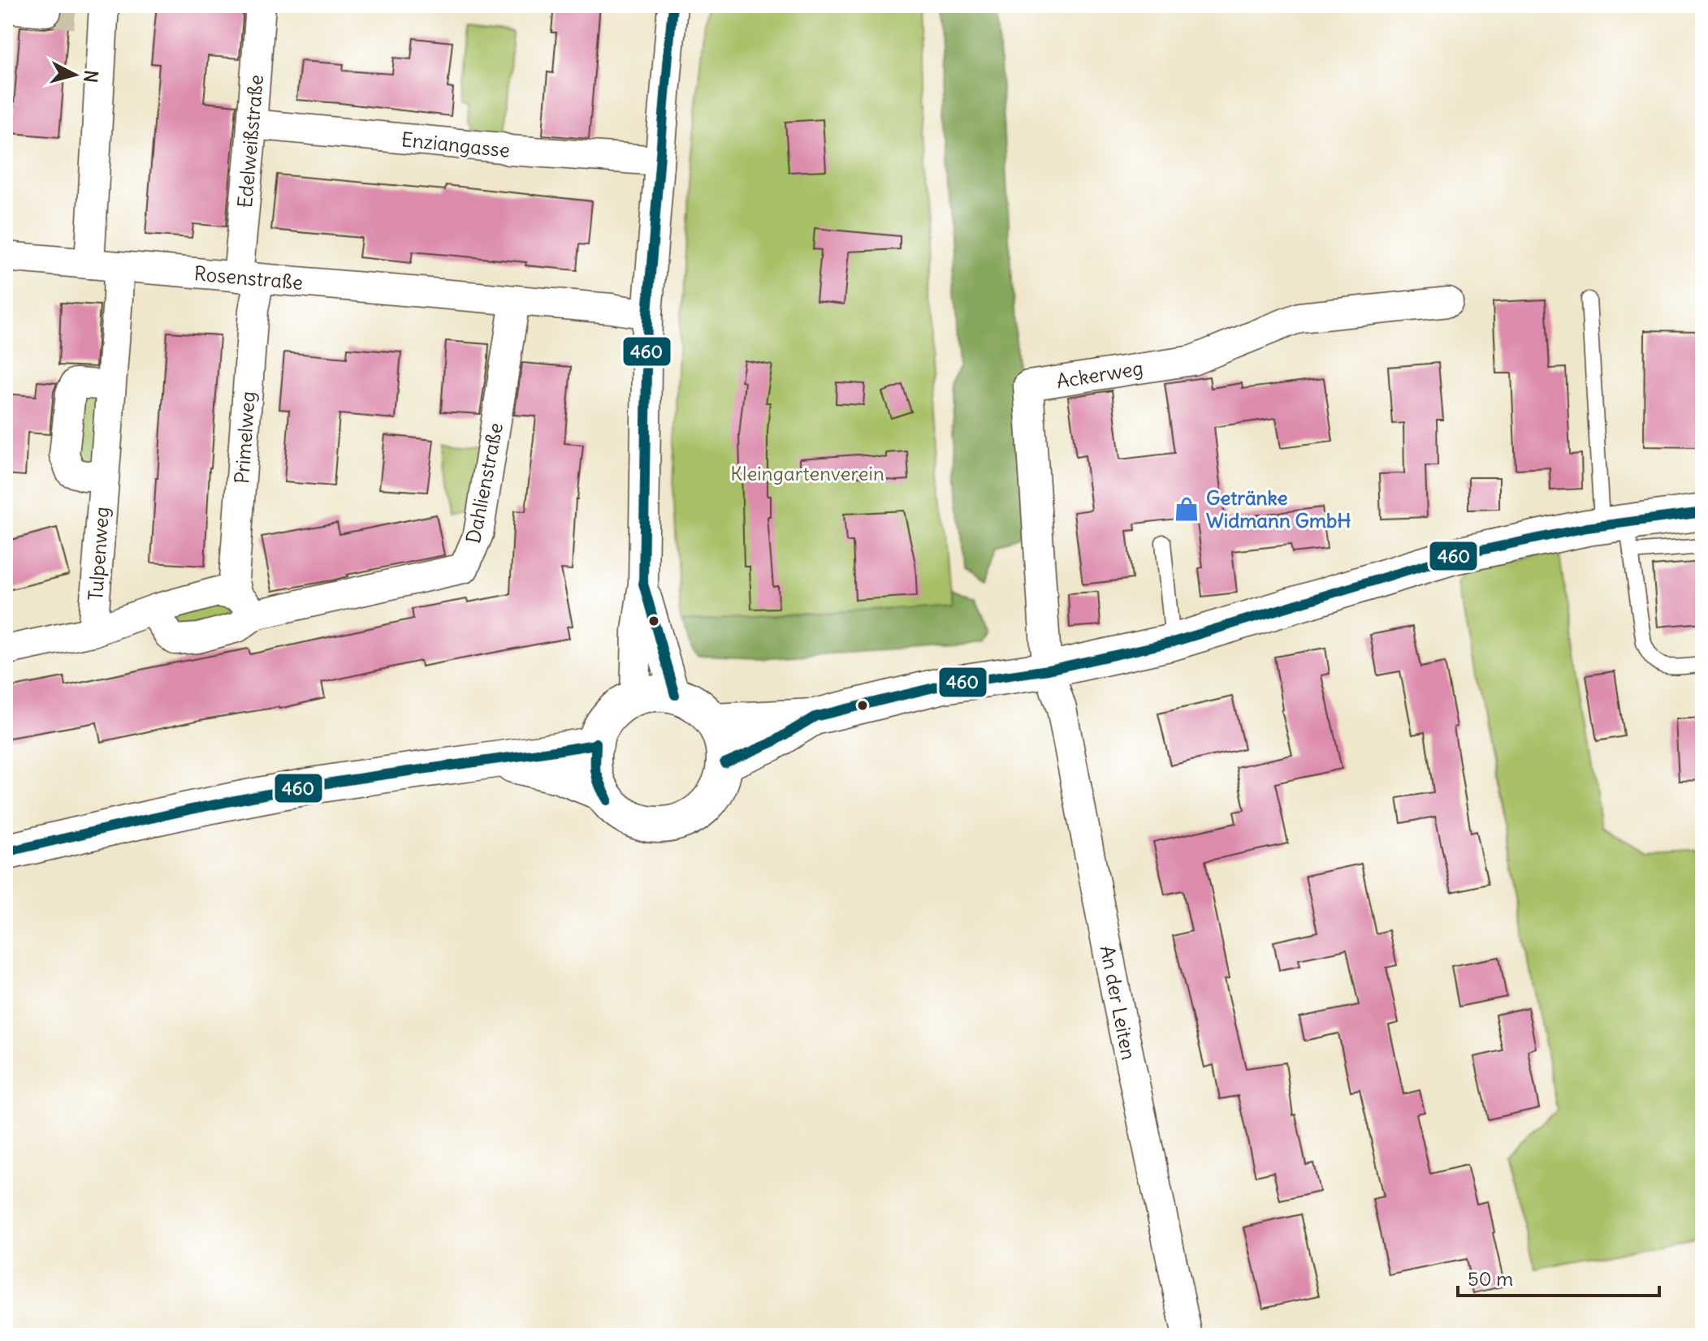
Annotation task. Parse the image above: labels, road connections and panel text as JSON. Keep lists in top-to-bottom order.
{
  "streets": {
    "street": [
      "Edelweißstraße",
      "Enziangasse",
      "Rosenstraße",
      "Ackerweg",
      "Primelweg",
      "Dahlienstraße",
      "Tulpenweg",
      "An der Leiten"
    ]
  },
  "crossings": [
    ["Edelweißstraße", "Enziangasse"],
    ["Edelweißstraße", "Rosenstraße"],
    ["Edelweißstraße", "Primelweg"],
    ["Rosenstraße", "Primelweg"],
    ["Rosenstraße", "Dahlienstraße"],
    ["Rosenstraße", "Tulpenweg"],
    ["Ackerweg", "An der Leiten"],
    ["Primelweg", "Dahlienstraße"],
    ["Dahlienstraße", "Tulpenweg"]
  ],
  "parks": ["Kleingartenverein"],
  "places": {
    "shop": ["Getränke Widmann GmbH"]
  },
  "lines": ["transit line 460"],
  "scale_bar": "50 m",
  "north": "right"
}
